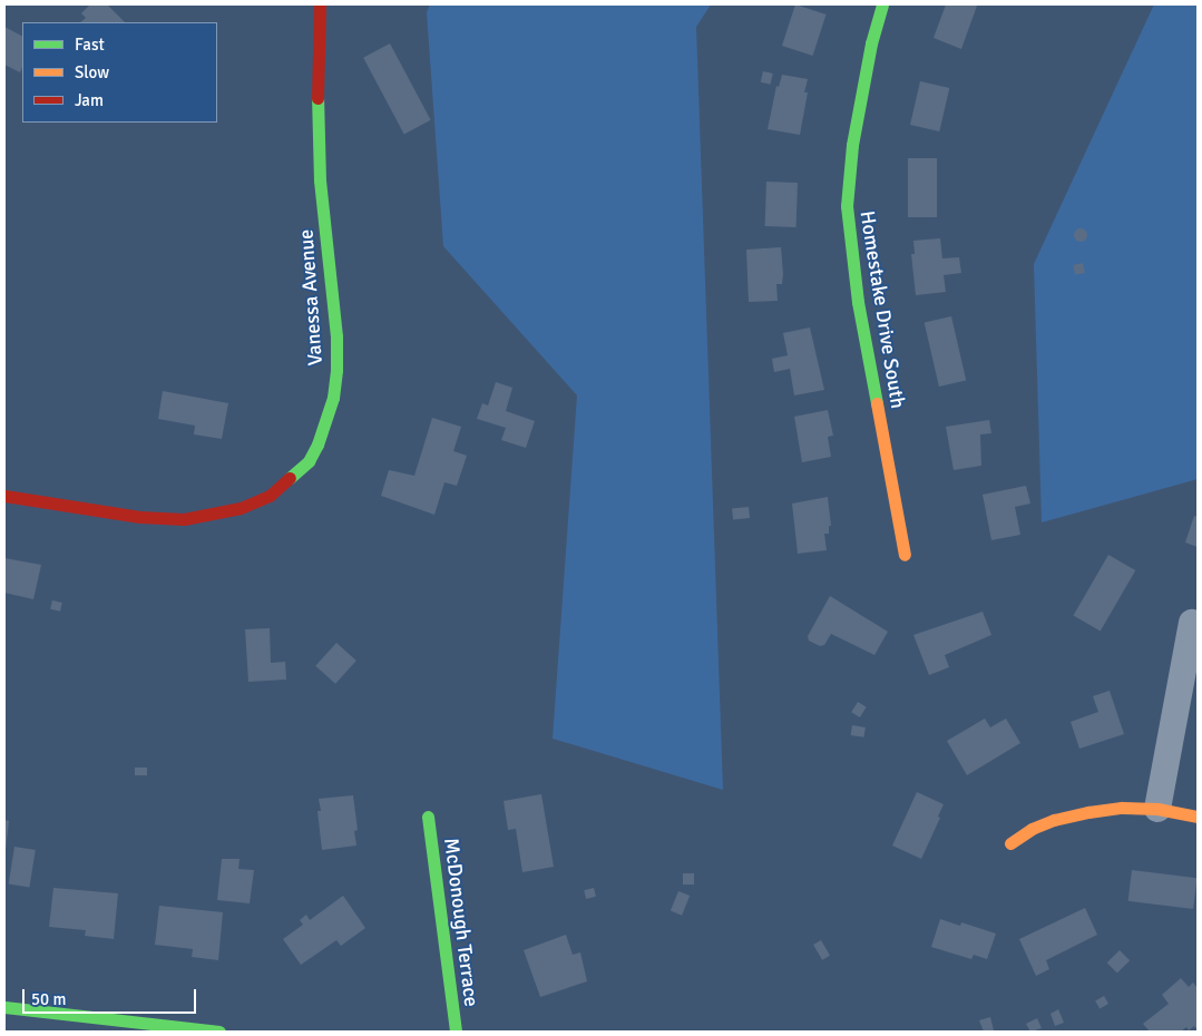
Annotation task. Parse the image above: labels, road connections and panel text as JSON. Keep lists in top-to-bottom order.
{
  "streets": {
    "street": ["Vanessa Avenue", "Homestake Drive South", "McDonough Terrace"]
  },
  "legend": ["Fast", "Slow", "Jam"],
  "scale_bar": "50 m"
}
